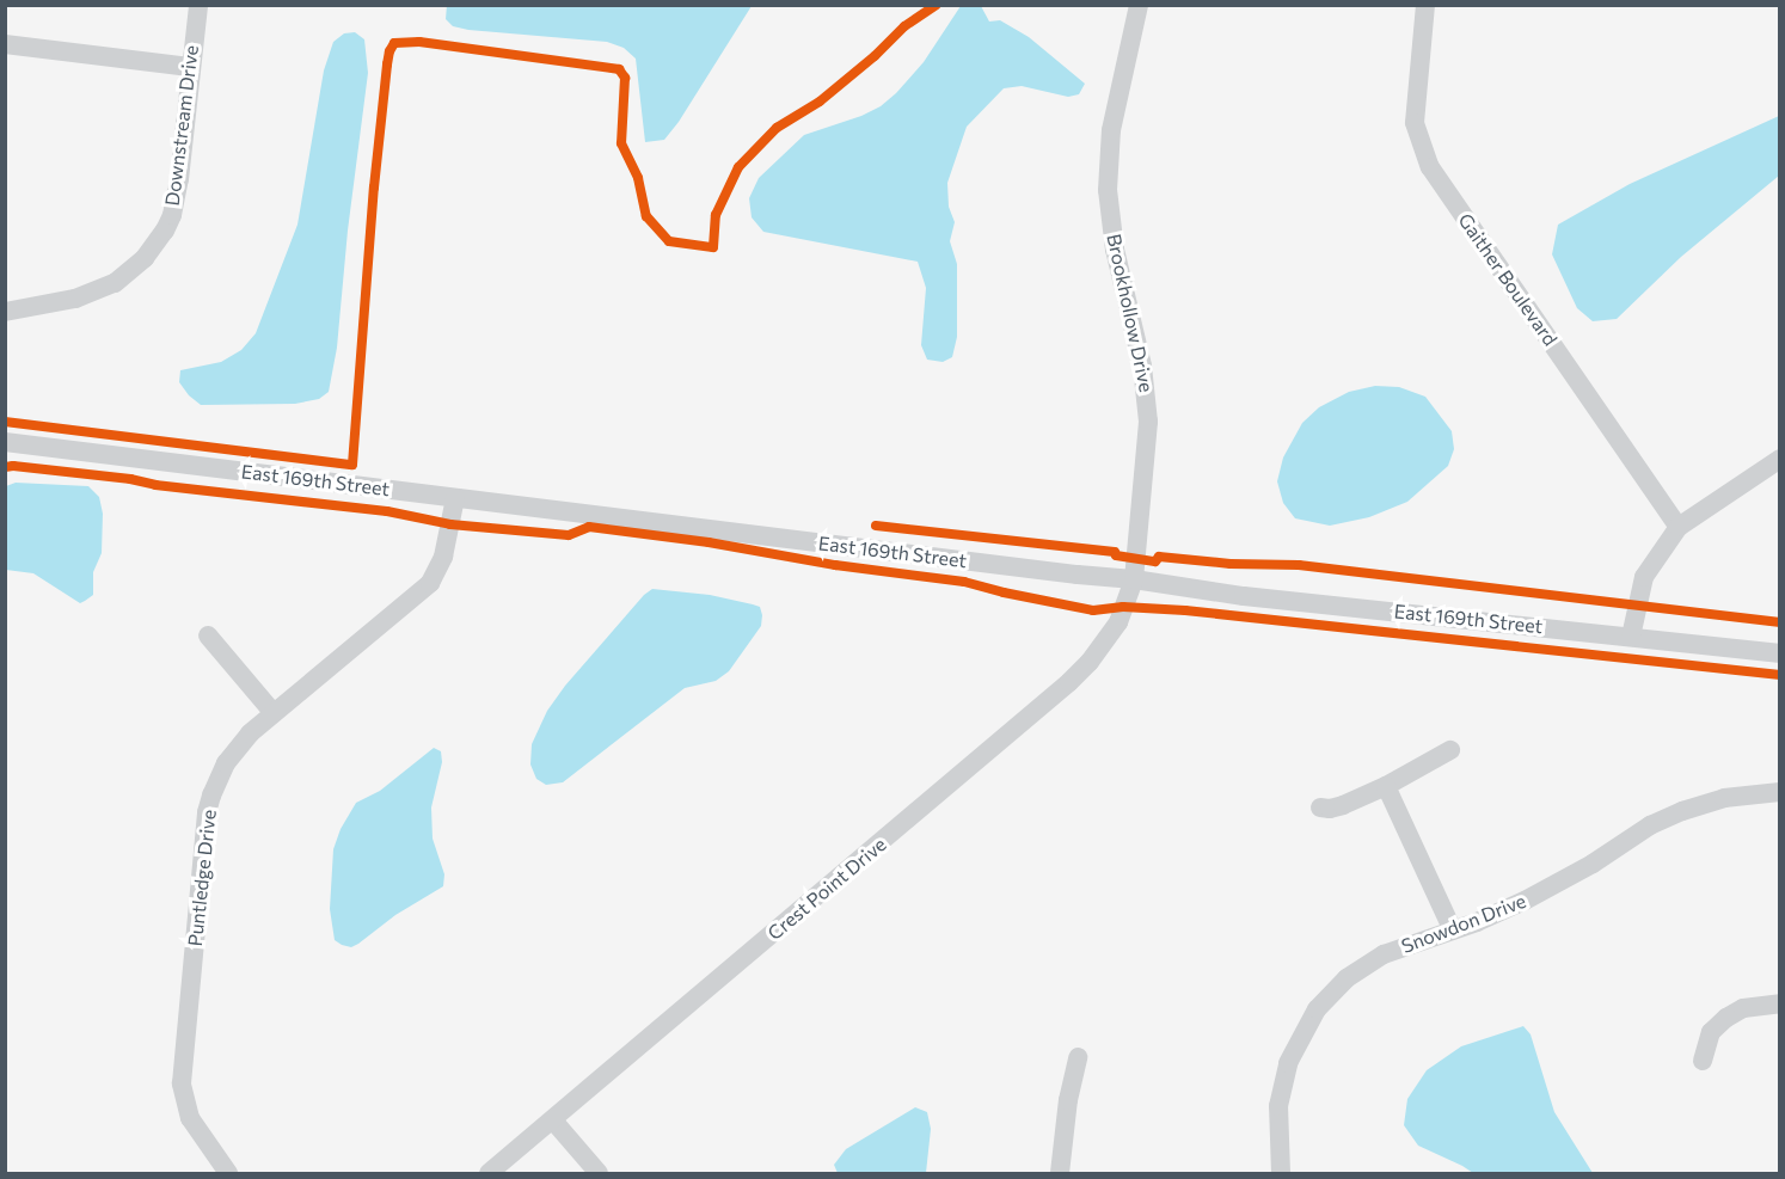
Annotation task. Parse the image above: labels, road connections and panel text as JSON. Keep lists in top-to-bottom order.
{
  "streets": {
    "street": [
      "Downstream Drive",
      "Gaither Boulevard",
      "Brookhollow Drive",
      "East 169th Street",
      "Puntledge Drive",
      "Crest Point Drive",
      "Snowdon Drive"
    ]
  },
  "crossings": [
    ["Brookhollow Drive", "East 169th Street"],
    ["Brookhollow Drive", "Crest Point Drive"],
    ["East 169th Street", "Puntledge Drive"],
    ["East 169th Street", "Crest Point Drive"]
  ]
}
